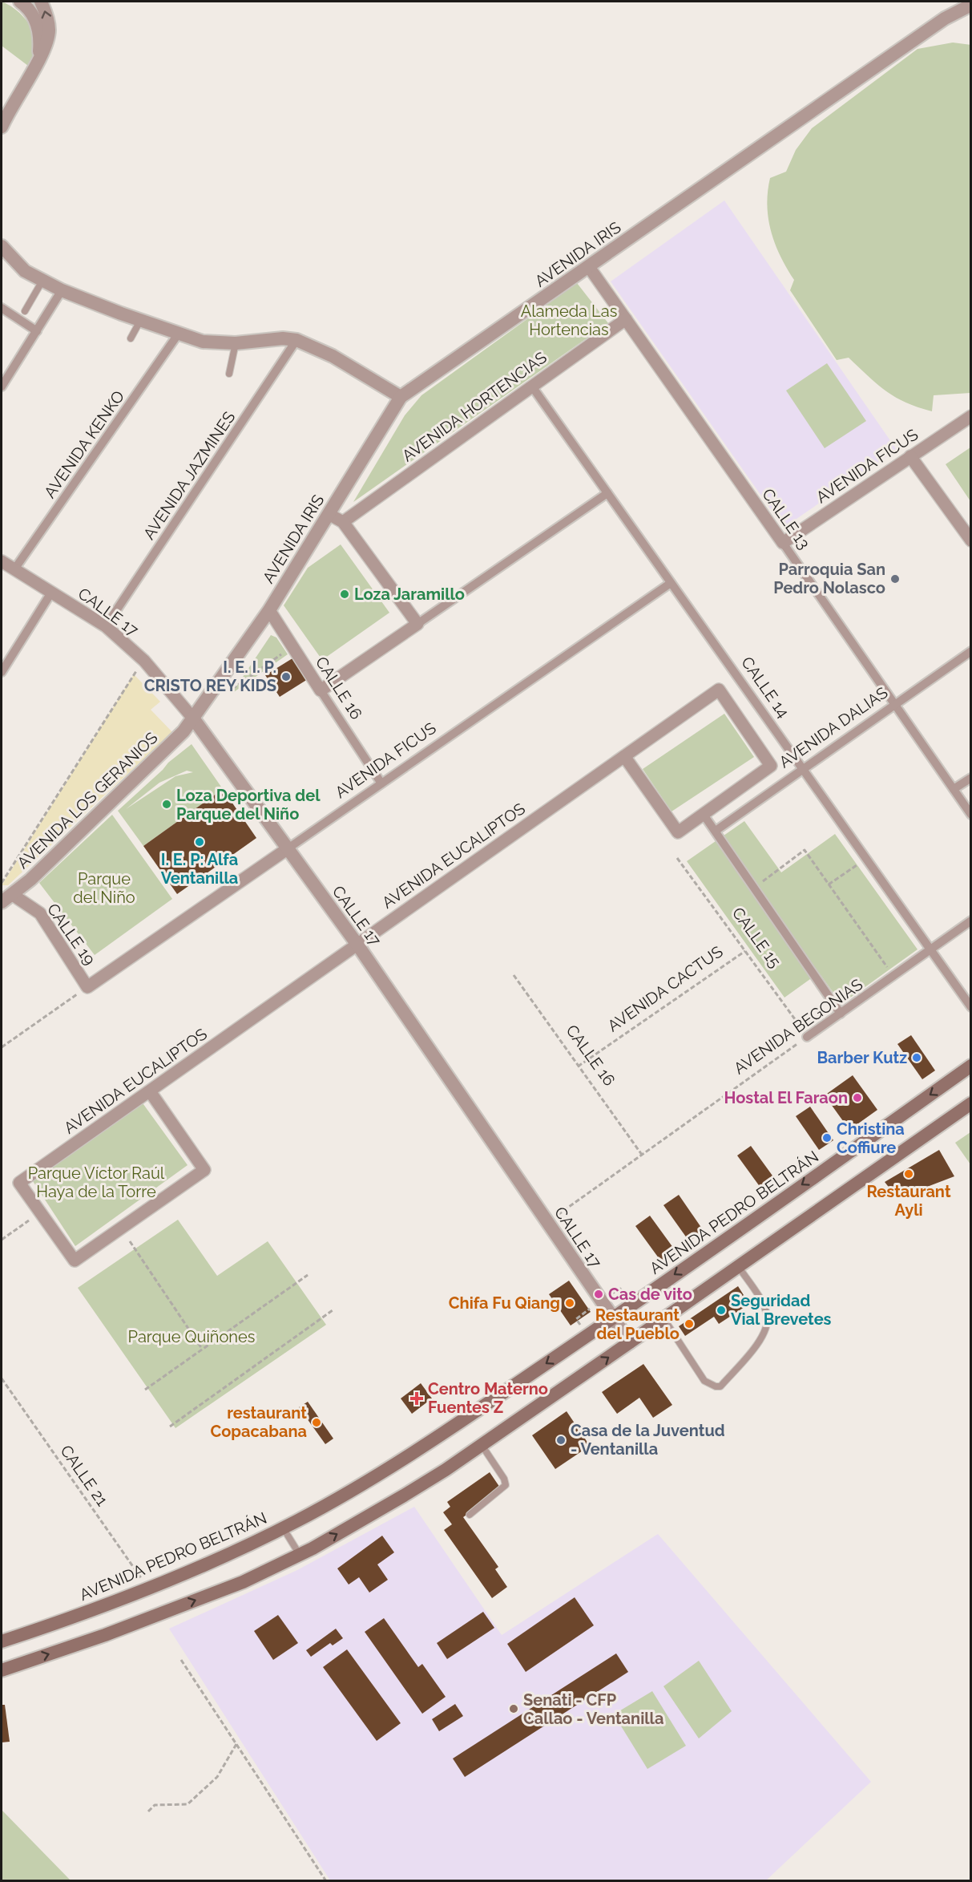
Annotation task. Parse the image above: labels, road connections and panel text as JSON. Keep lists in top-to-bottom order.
{
  "streets": {
    "main road": ["AVENIDA PEDRO BELTRÁN"],
    "street": [
      "AVENIDA IRIS",
      "AVENIDA HORTENCIAS",
      "AVENIDA KENKO",
      "AVENIDA FICUS",
      "AVENIDA JAZMINES",
      "CALLE 13",
      "CALLE 17",
      "CALLE 14",
      "CALLE 16",
      "AVENIDA DALIAS",
      "AVENIDA LOS GERANIOS",
      "AVENIDA EUCALIPTOS",
      "CALLE 19",
      "AVENIDA BEGONIAS"
    ],
    "path": ["CALLE 15", "AVENIDA CACTUS", "CALLE 21"]
  },
  "crossings": [
    ["AVENIDA IRIS", "CALLE 13"],
    ["AVENIDA IRIS", "CALLE 17"],
    ["AVENIDA IRIS", "CALLE 16"],
    ["AVENIDA IRIS", "AVENIDA LOS GERANIOS"],
    ["AVENIDA HORTENCIAS", "CALLE 13"],
    ["AVENIDA HORTENCIAS", "CALLE 14"],
    ["AVENIDA KENKO", "CALLE 17"],
    ["AVENIDA FICUS", "CALLE 13"],
    ["AVENIDA FICUS", "CALLE 17"],
    ["AVENIDA FICUS", "CALLE 14"],
    ["AVENIDA FICUS", "CALLE 16"],
    ["AVENIDA FICUS", "CALLE 19"],
    ["AVENIDA JAZMINES", "CALLE 17"],
    ["CALLE 13", "AVENIDA DALIAS"],
    ["CALLE 17", "AVENIDA LOS GERANIOS"],
    ["CALLE 17", "AVENIDA EUCALIPTOS"],
    ["CALLE 17", "AVENIDA BEGONIAS"],
    ["CALLE 17", "AVENIDA PEDRO BELTRÁN"],
    ["CALLE 14", "AVENIDA DALIAS"],
    ["CALLE 14", "AVENIDA BEGONIAS"],
    ["CALLE 16", "AVENIDA CACTUS"],
    ["CALLE 16", "AVENIDA BEGONIAS"],
    ["AVENIDA LOS GERANIOS", "CALLE 19"],
    ["CALLE 15", "AVENIDA CACTUS"],
    ["CALLE 15", "AVENIDA BEGONIAS"],
    ["AVENIDA PEDRO BELTRÁN", "CALLE 21"]
  ],
  "parks": [
    "Alameda Las Hortencias",
    "Parque del Niño",
    "Parque Víctor Raúl Haya de la Torre",
    "Parque Quiñones"
  ],
  "places": {
    "other": [
      "Parroquia San Pedro Nolasco",
      "Loza Jaramillo",
      "I. E. I. P. CRISTO REY KIDS",
      "Loza Deportiva del Parque del Niño",
      "I. E. P: Alfa Ventanilla",
      "Barber Kutz",
      "Hostal El Faraon",
      "Christina Coffiure",
      "Restaurant Ayli",
      "Cas de vito",
      "Chifa Fu Qiang",
      "Seguridad Vial Brevetes",
      "Restaurant del Pueblo",
      "restaurant Copacabana",
      "Casa de la Juventud - Ventanilla",
      "Senati - CFP Callao - Ventanilla"
    ],
    "health": ["Centro Materno Fuentes Z"]
  }
}
